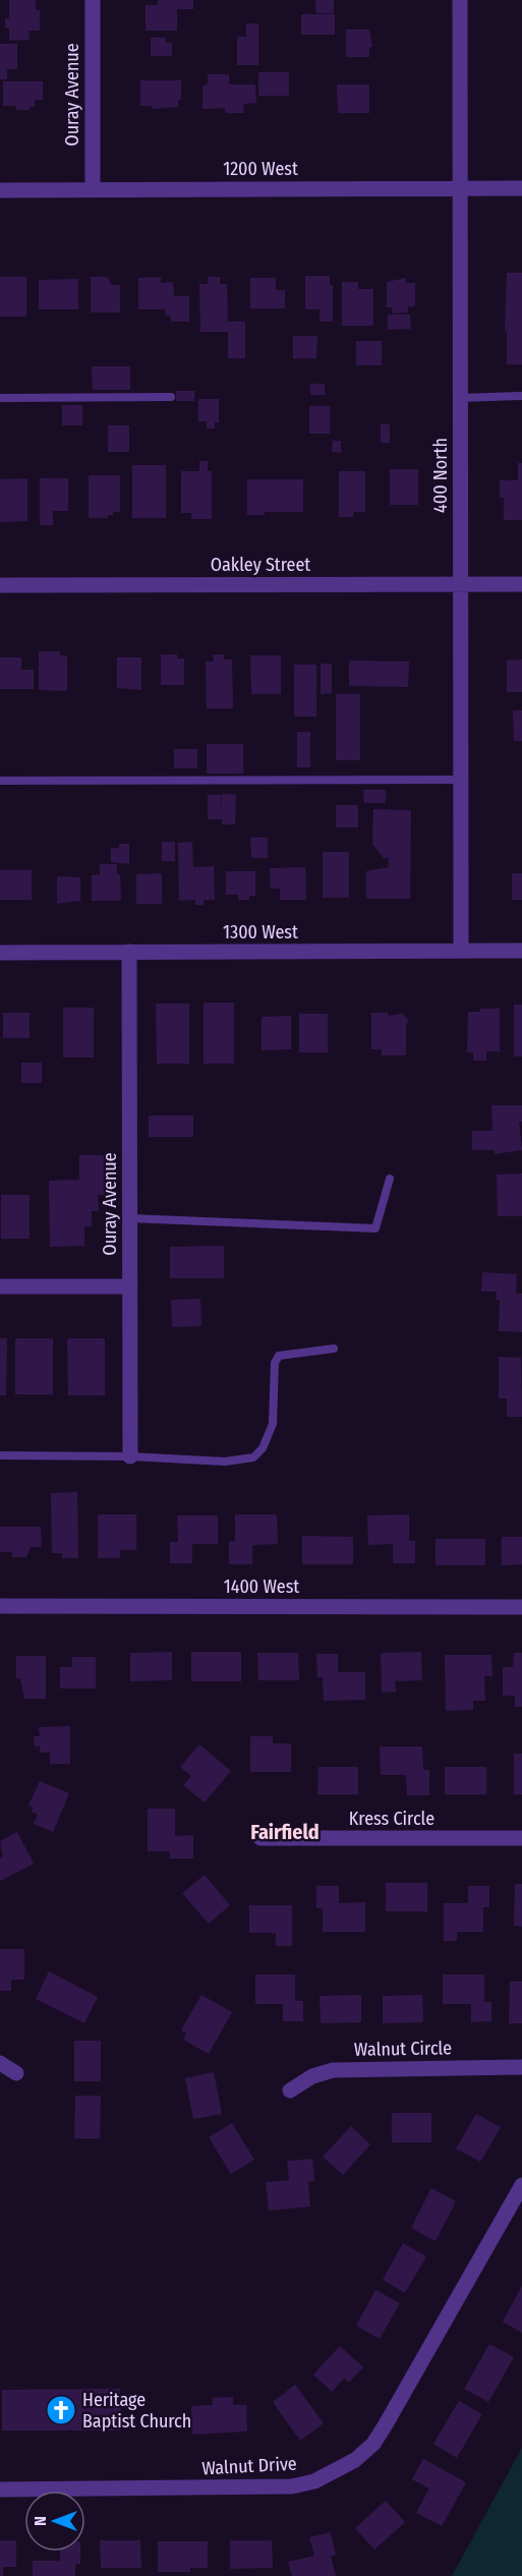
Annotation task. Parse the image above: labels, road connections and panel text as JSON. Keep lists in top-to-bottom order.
{
  "streets": {
    "street": [
      "Ouray Avenue",
      "1200 West",
      "400 North",
      "Oakley Street",
      "1300 West",
      "1400 West",
      "Kress Circle",
      "Walnut Circle",
      "Walnut Drive"
    ]
  },
  "crossings": [
    ["Ouray Avenue", "1200 West"],
    ["Ouray Avenue", "1300 West"],
    ["1200 West", "400 North"],
    ["400 North", "Oakley Street"],
    ["400 North", "1300 West"]
  ],
  "districts": ["Fairfield"],
  "places": {
    "church": ["Heritage Baptist Church"]
  },
  "north": "left"
}
